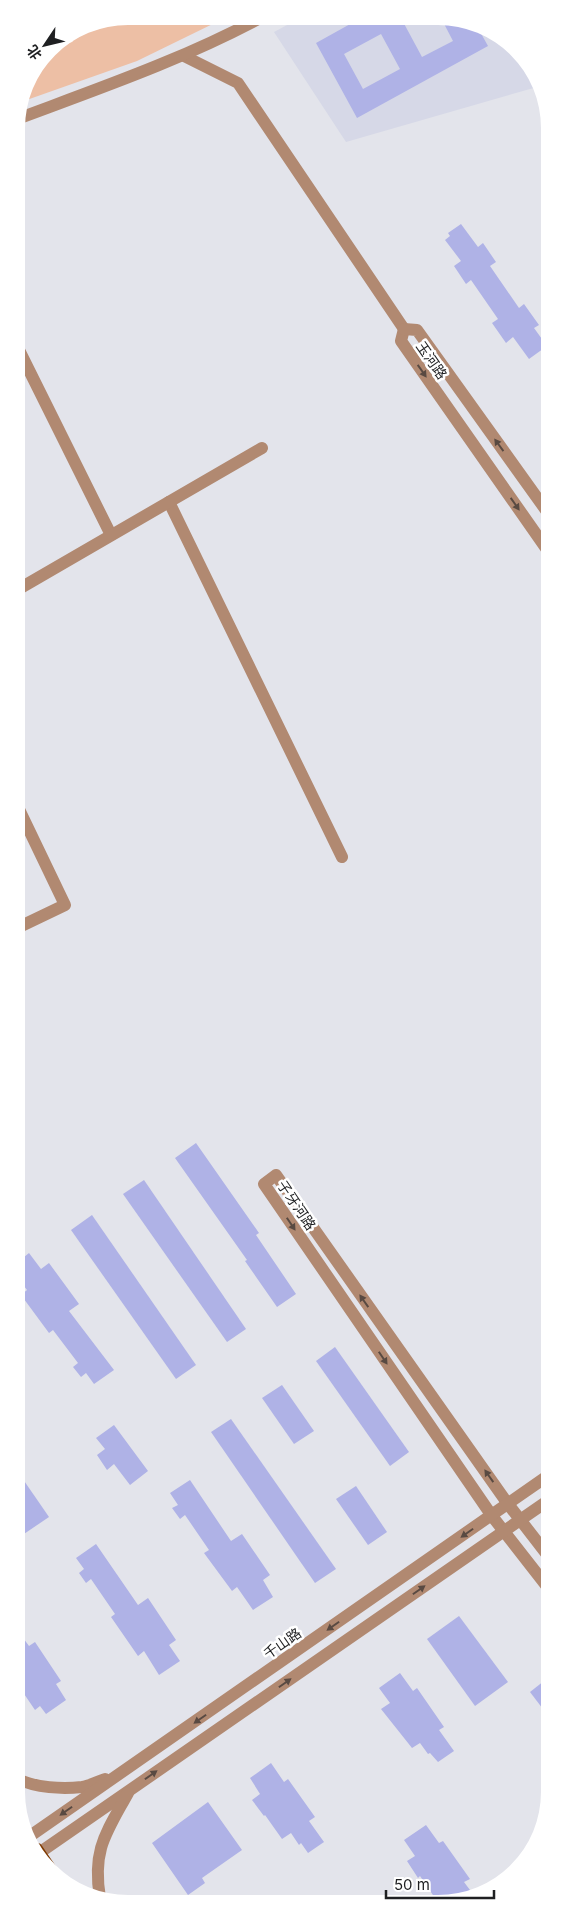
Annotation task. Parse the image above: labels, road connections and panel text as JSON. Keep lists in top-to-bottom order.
{
  "streets": {
    "street": ["玉河路", "子牙河路", "千山路"]
  },
  "crossings": [
    ["子牙河路", "千山路"]
  ],
  "scale_bar": "50 m",
  "north": "bottom left"
}
